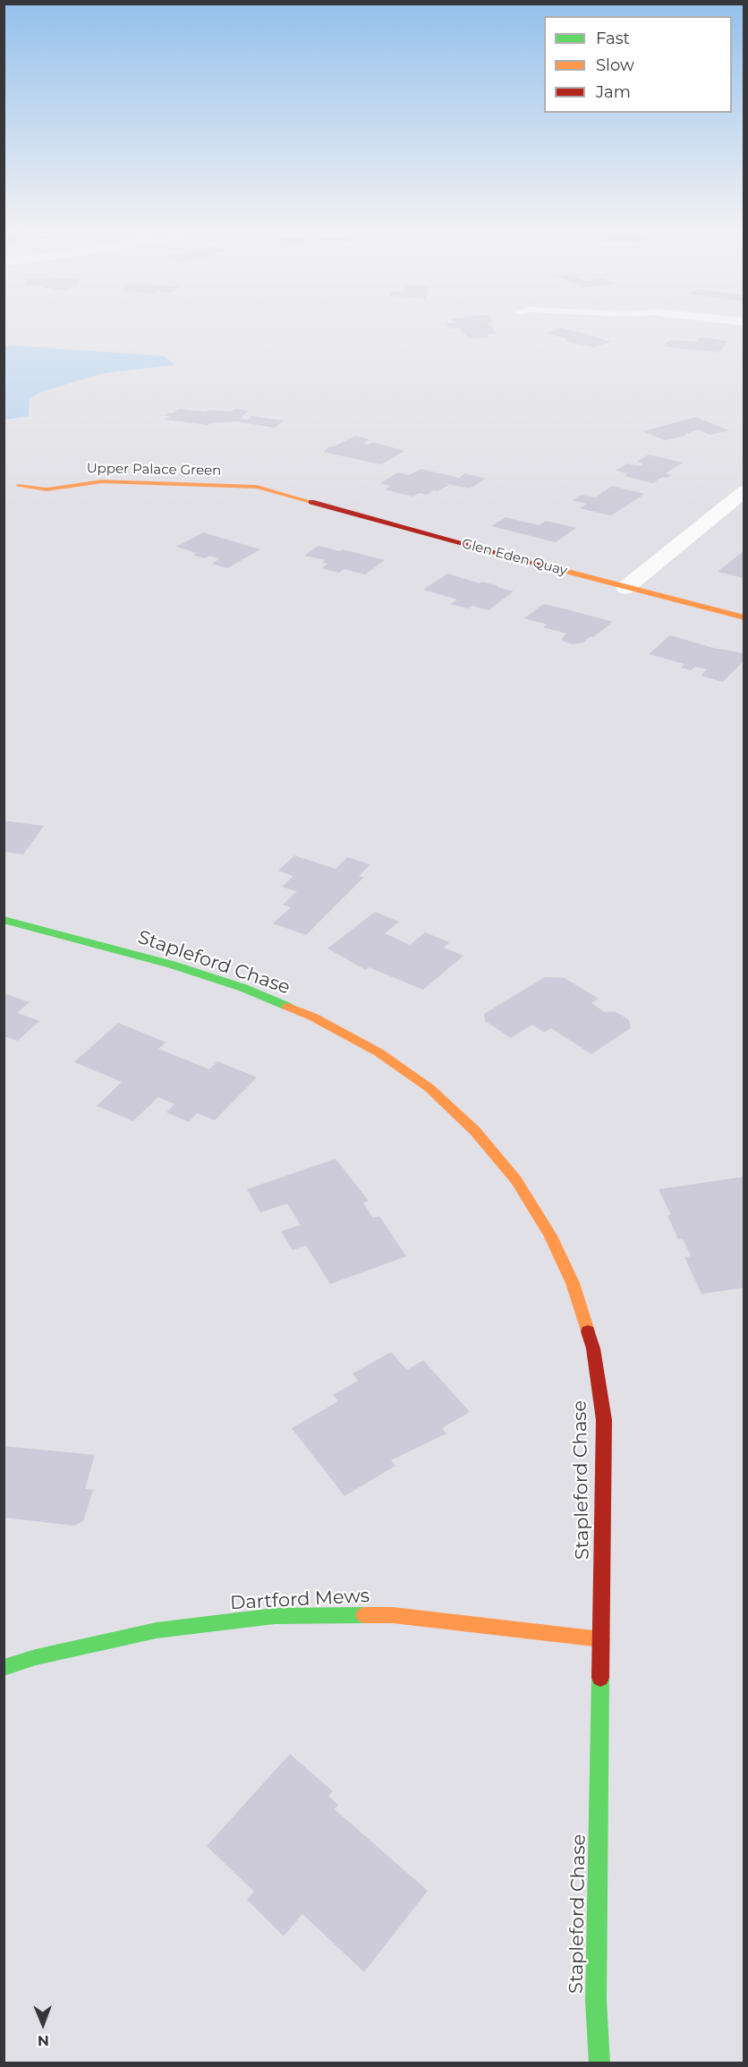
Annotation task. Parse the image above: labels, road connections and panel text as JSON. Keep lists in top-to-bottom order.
{
  "streets": {
    "street": [
      "Upper Palace Green",
      "Glen Eden Quay",
      "Stapleford Chase",
      "Dartford Mews"
    ]
  },
  "crossings": [
    ["Upper Palace Green", "Glen Eden Quay"],
    ["Stapleford Chase", "Dartford Mews"]
  ],
  "legend": ["Fast", "Slow", "Jam"],
  "north": "bottom"
}
